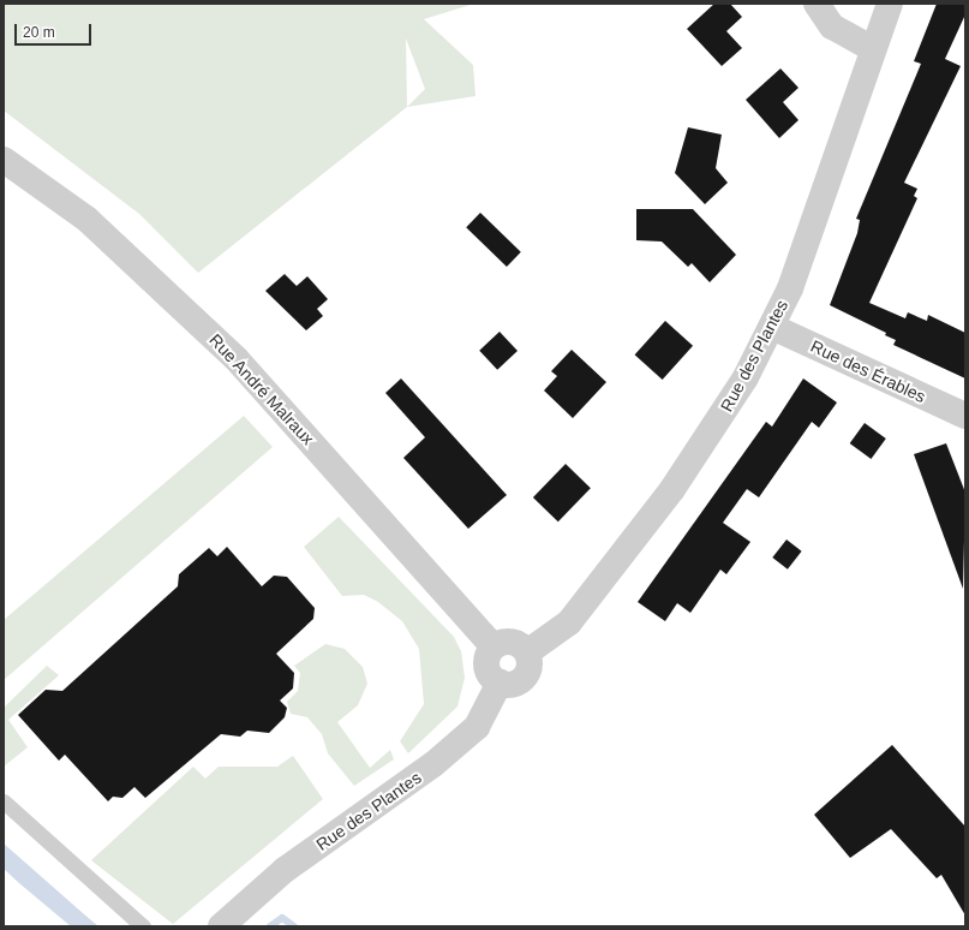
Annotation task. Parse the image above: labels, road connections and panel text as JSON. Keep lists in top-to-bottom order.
{
  "streets": {
    "street": ["Rue des Plantes", "Rue des Érables", "Rue André Malraux"]
  },
  "crossings": [
    ["Rue des Plantes", "Rue des Érables"],
    ["Rue des Plantes", "Rue André Malraux"]
  ],
  "scale_bar": "20 m"
}
